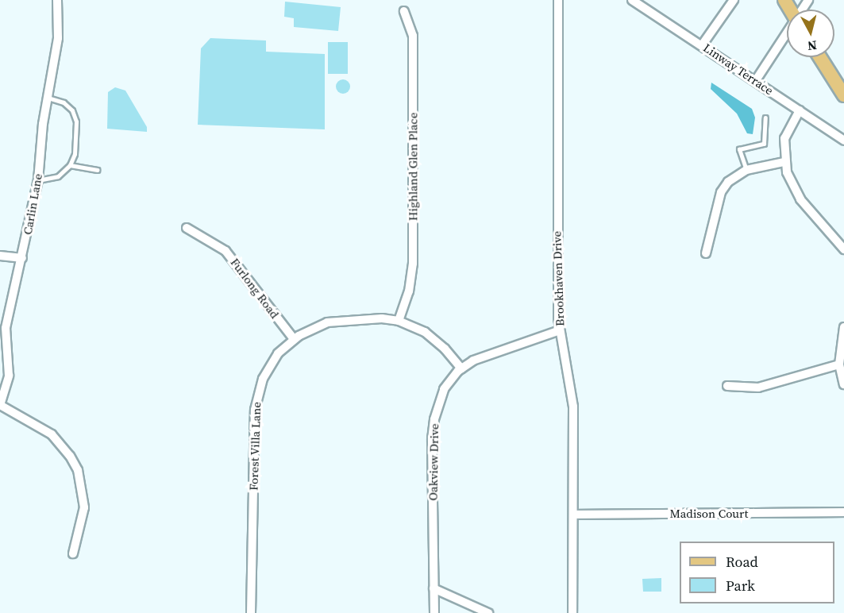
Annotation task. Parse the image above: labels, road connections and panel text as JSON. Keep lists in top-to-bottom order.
{
  "streets": {
    "street": [
      "Linway Terrace",
      "Highland Glen Place",
      "Carlin Lane",
      "Brookhaven Drive",
      "Furlong Road",
      "Forest Villa Lane",
      "Oakview Drive",
      "Madison Court"
    ]
  },
  "crossings": [
    ["Highland Glen Place", "Forest Villa Lane"],
    ["Brookhaven Drive", "Oakview Drive"],
    ["Brookhaven Drive", "Madison Court"],
    ["Furlong Road", "Forest Villa Lane"],
    ["Forest Villa Lane", "Oakview Drive"]
  ],
  "legend": ["Road", "Park"],
  "north": "bottom"
}
